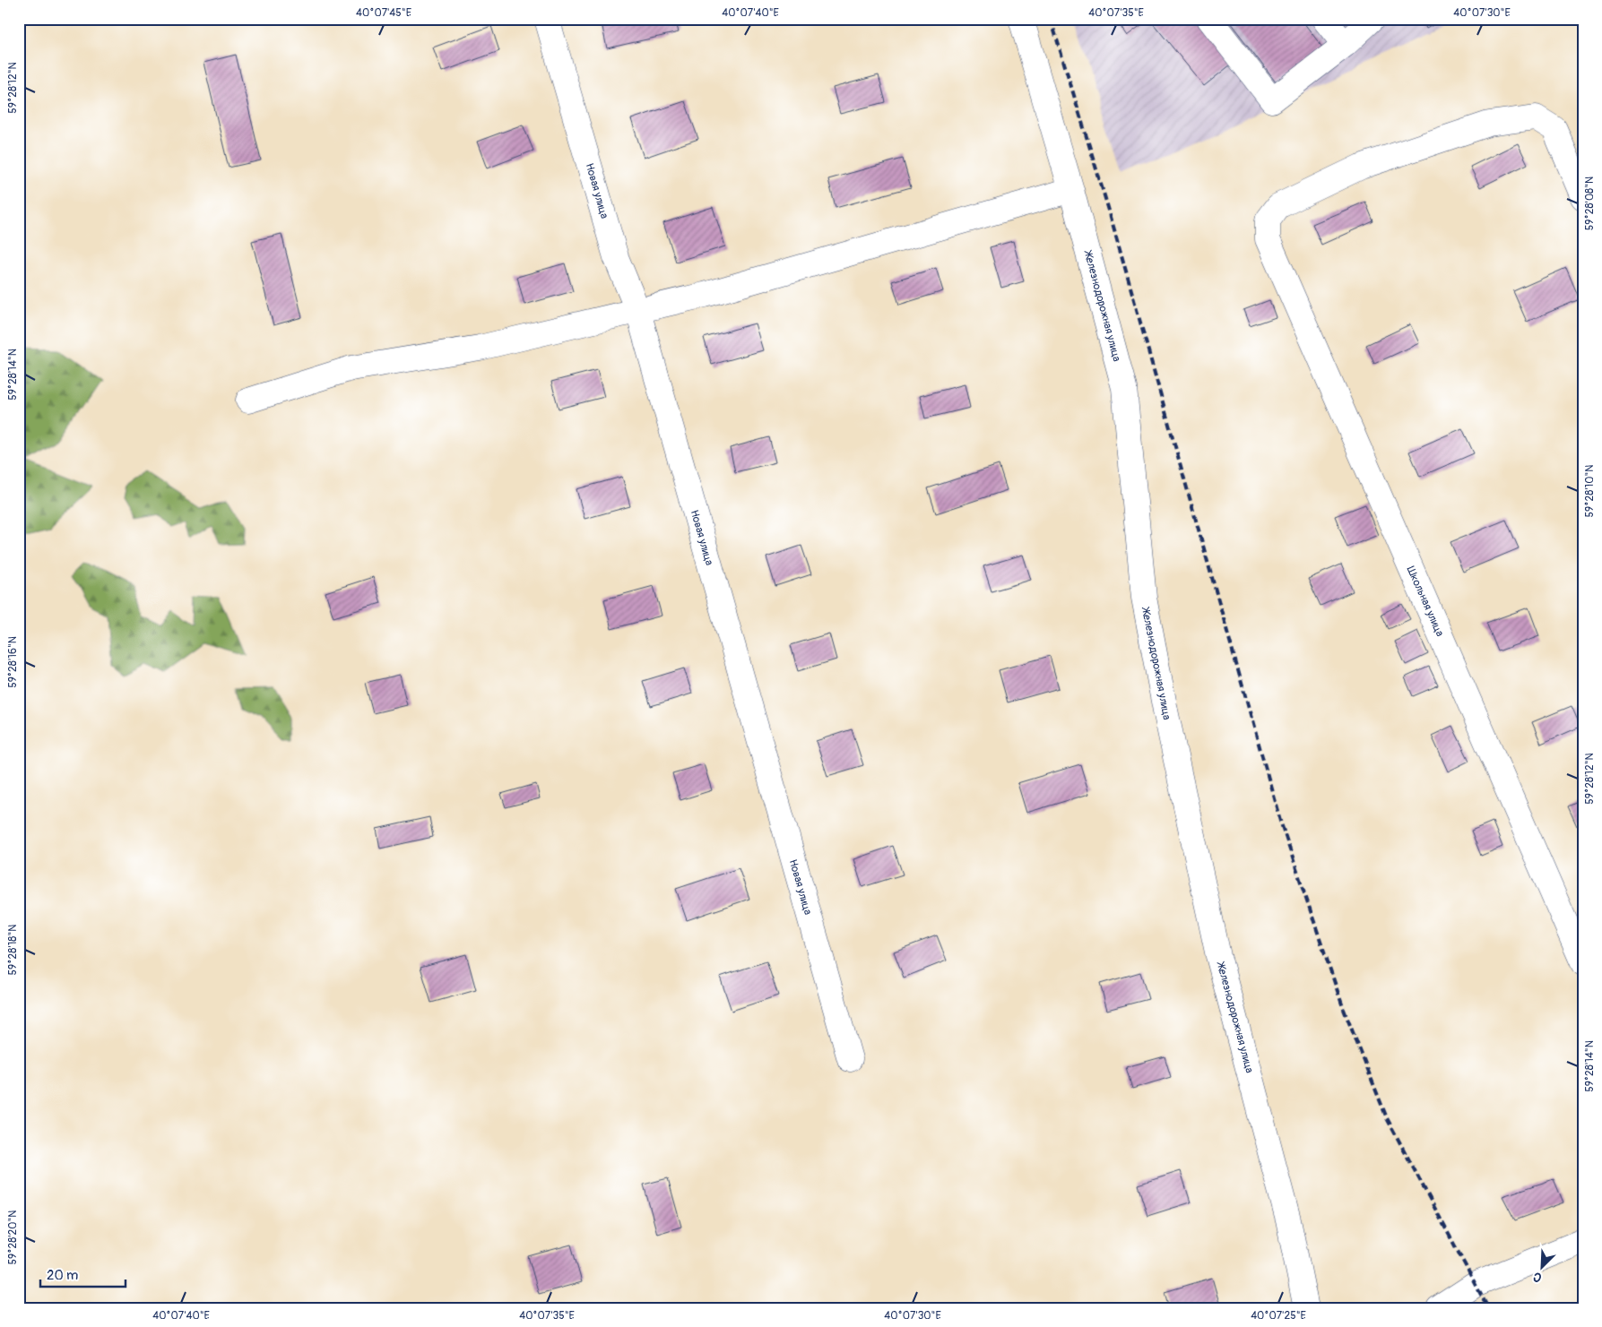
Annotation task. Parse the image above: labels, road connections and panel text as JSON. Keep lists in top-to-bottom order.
{
  "streets": {
    "street": ["Новая улица", "Железнодорожная улица", "Школьная улица"]
  },
  "scale_bar": "20 m",
  "north": "bottom left",
  "coordinates": [
    "40°07'45\"E",
    "40°07'40\"E",
    "40°07'35\"E",
    "40°07'30\"E",
    "59°28'12\"N",
    "59°28'08\"N",
    "59°28'14\"N",
    "59°28'10\"N",
    "59°28'16\"N",
    "59°28'18\"N",
    "59°28'20\"N",
    "40°07'25\"E"
  ]
}
